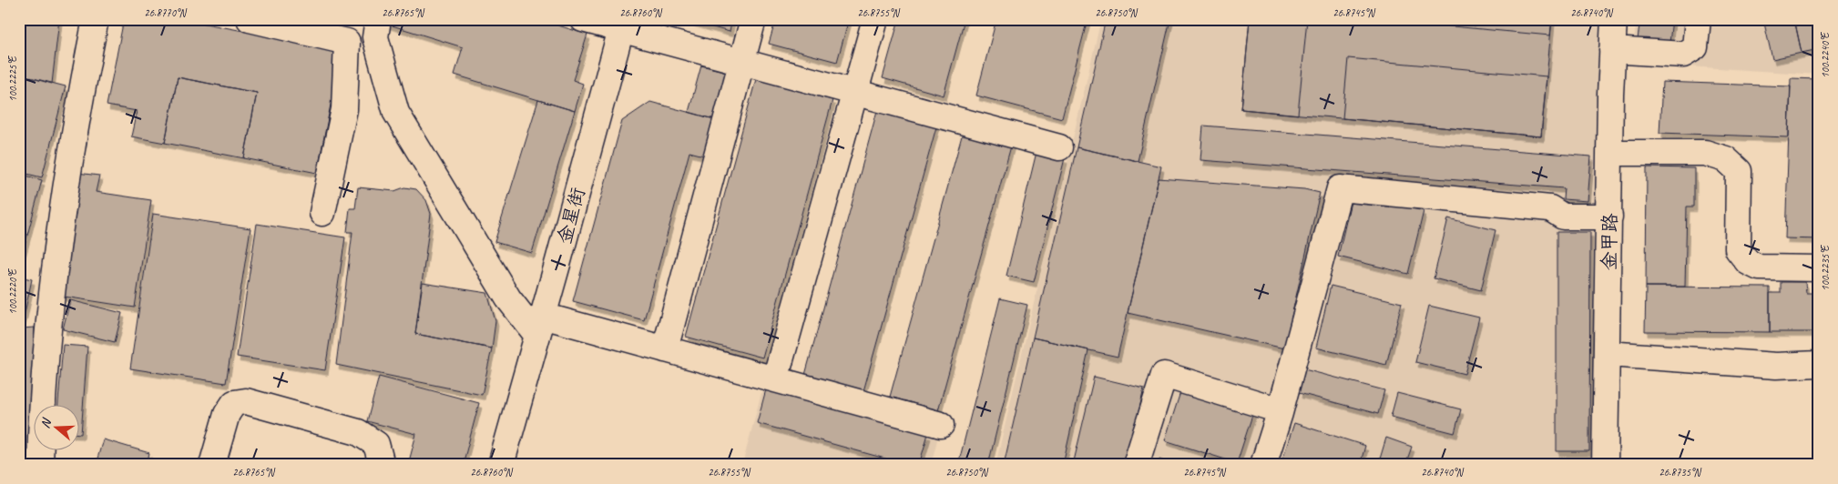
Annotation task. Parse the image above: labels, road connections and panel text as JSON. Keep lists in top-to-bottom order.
{
  "streets": {
    "street": ["金星街", "金甲路"]
  },
  "north": "left",
  "coordinates": [
    "26.8770°N",
    "26.8765°N",
    "26.8760°N",
    "26.8755°N",
    "26.8750°N",
    "26.8745°N",
    "26.8740°N",
    "100.2240°E",
    "100.2225°E",
    "100.2235°E",
    "100.2220°E",
    "26.8735°N"
  ]
}
